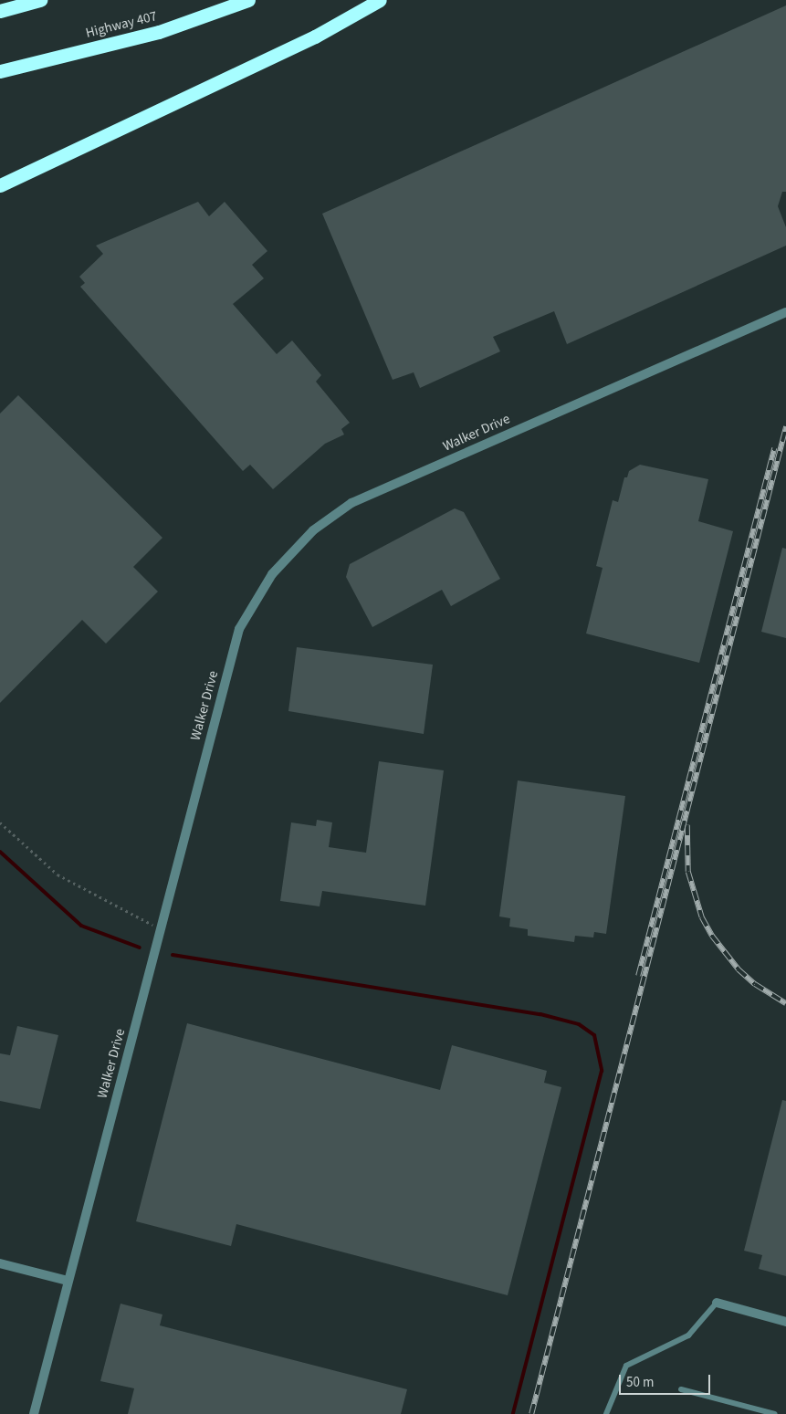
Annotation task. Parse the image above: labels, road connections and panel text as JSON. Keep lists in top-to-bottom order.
{
  "streets": {
    "highway": ["Highway 407"],
    "street": ["Walker Drive"]
  },
  "scale_bar": "50 m"
}
